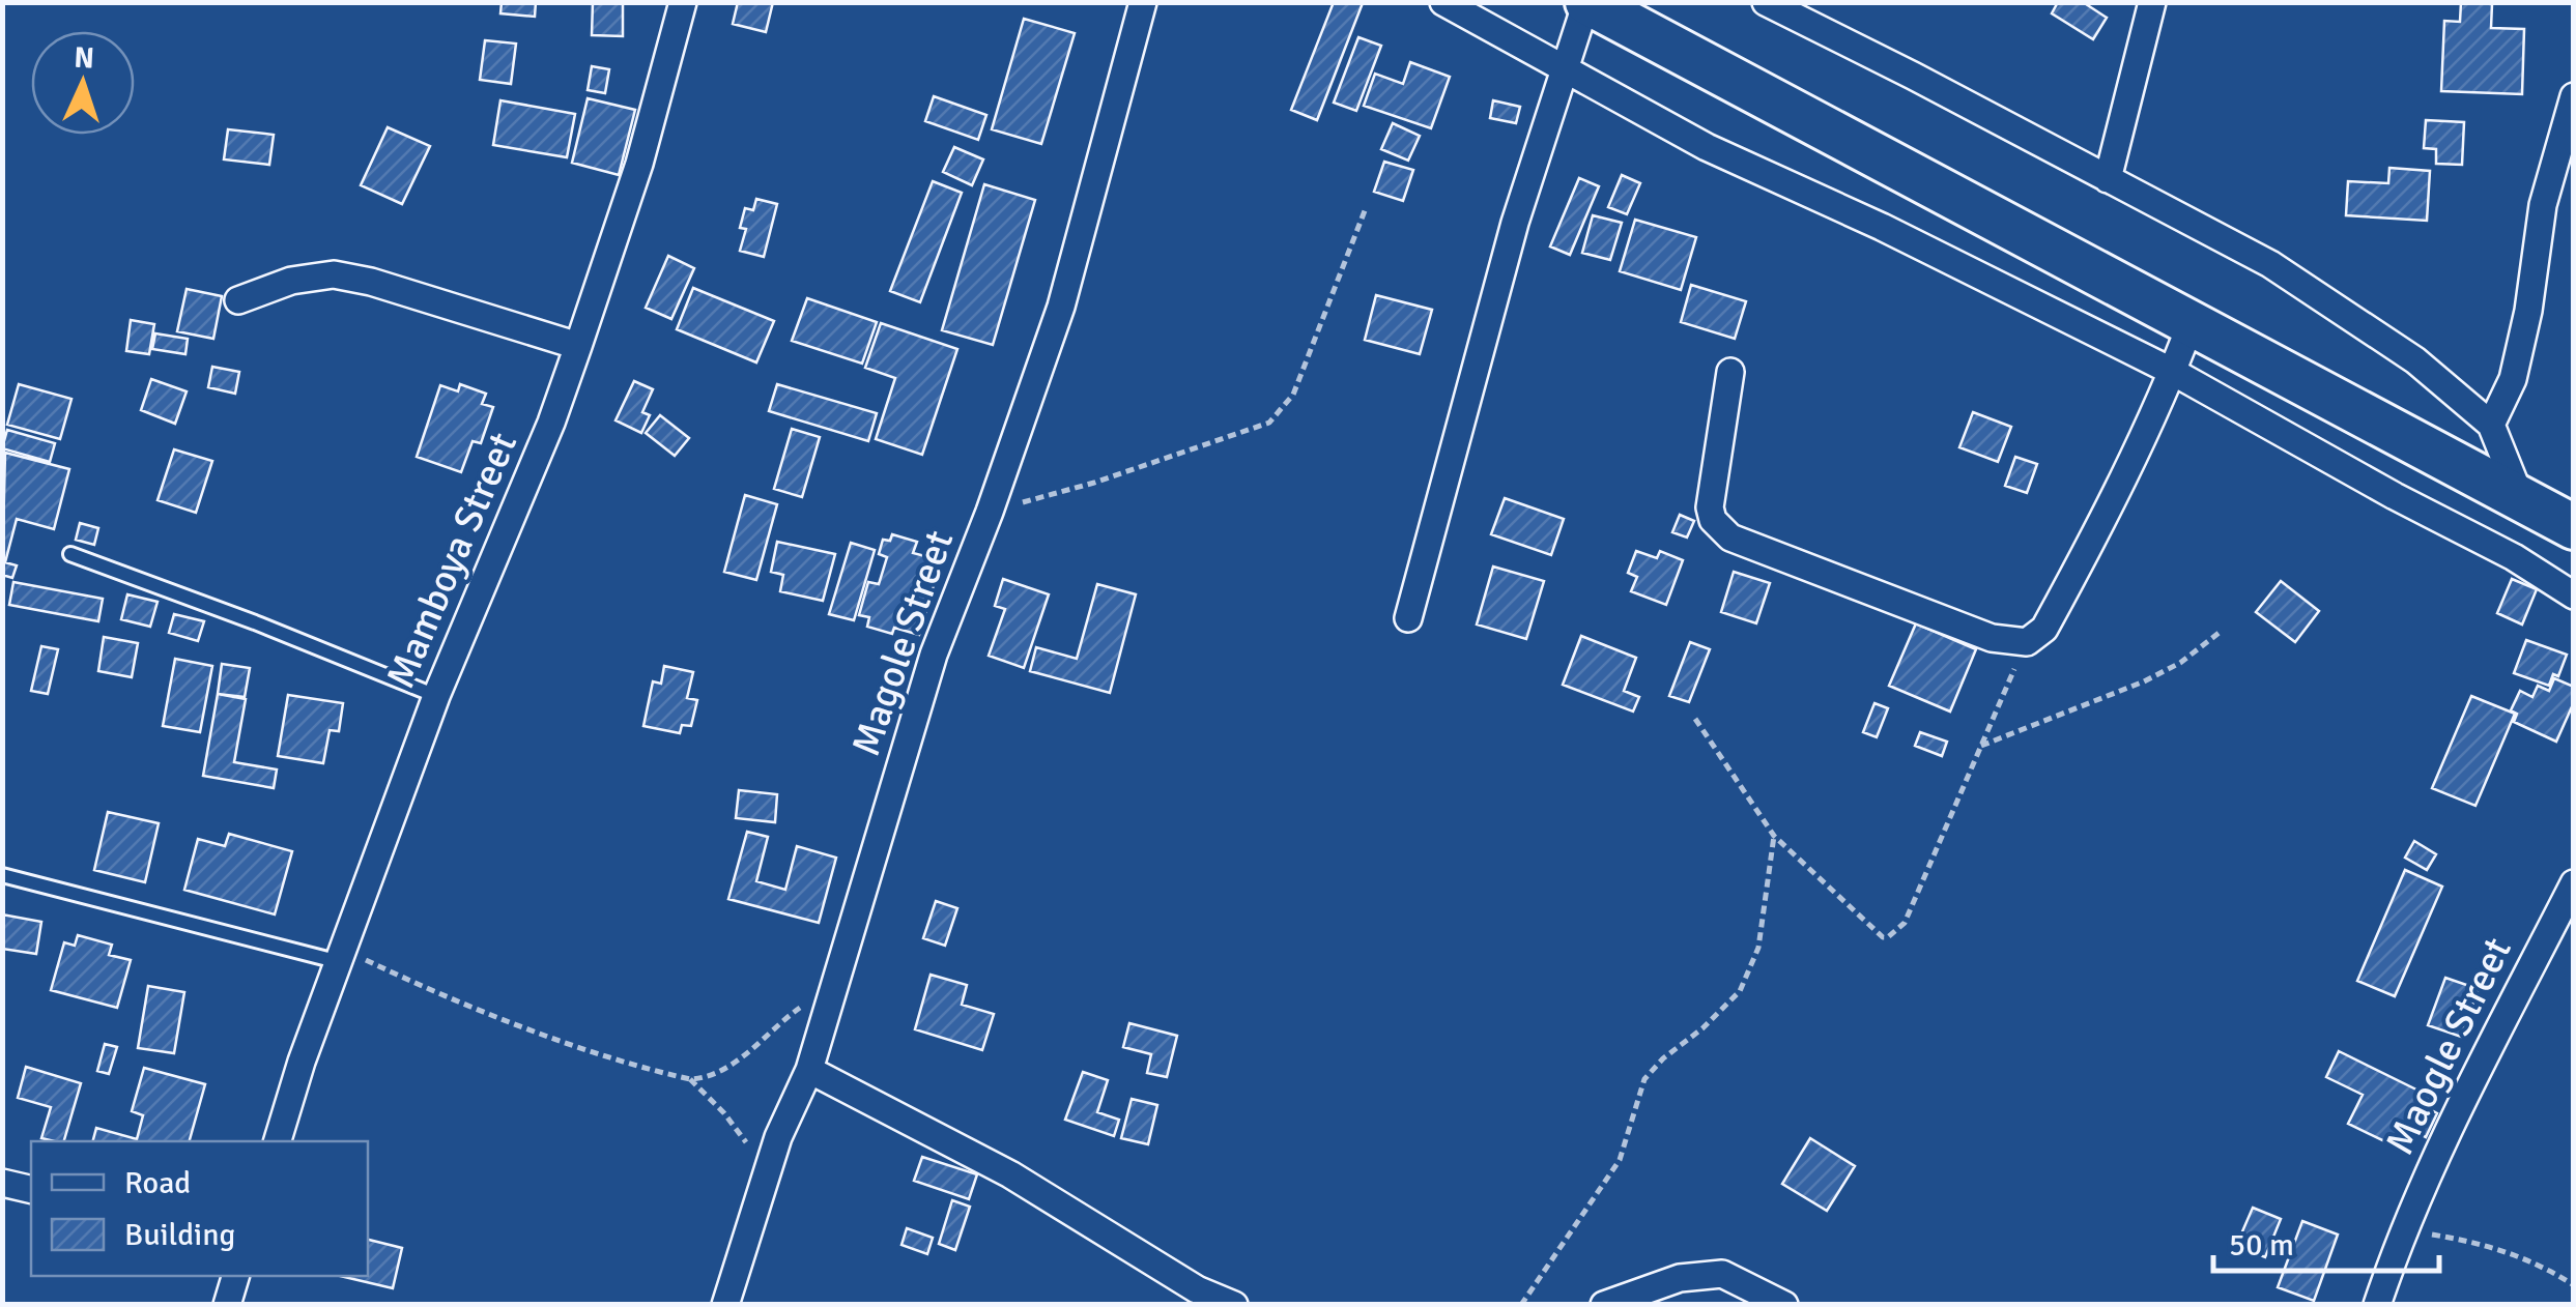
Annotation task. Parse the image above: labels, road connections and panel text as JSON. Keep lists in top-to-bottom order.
{
  "streets": {
    "street": ["Mamboya Street", "Magole Street", "Maogle Street"]
  },
  "legend": ["Road", "Building"],
  "scale_bar": "50 m",
  "north": "top"
}
